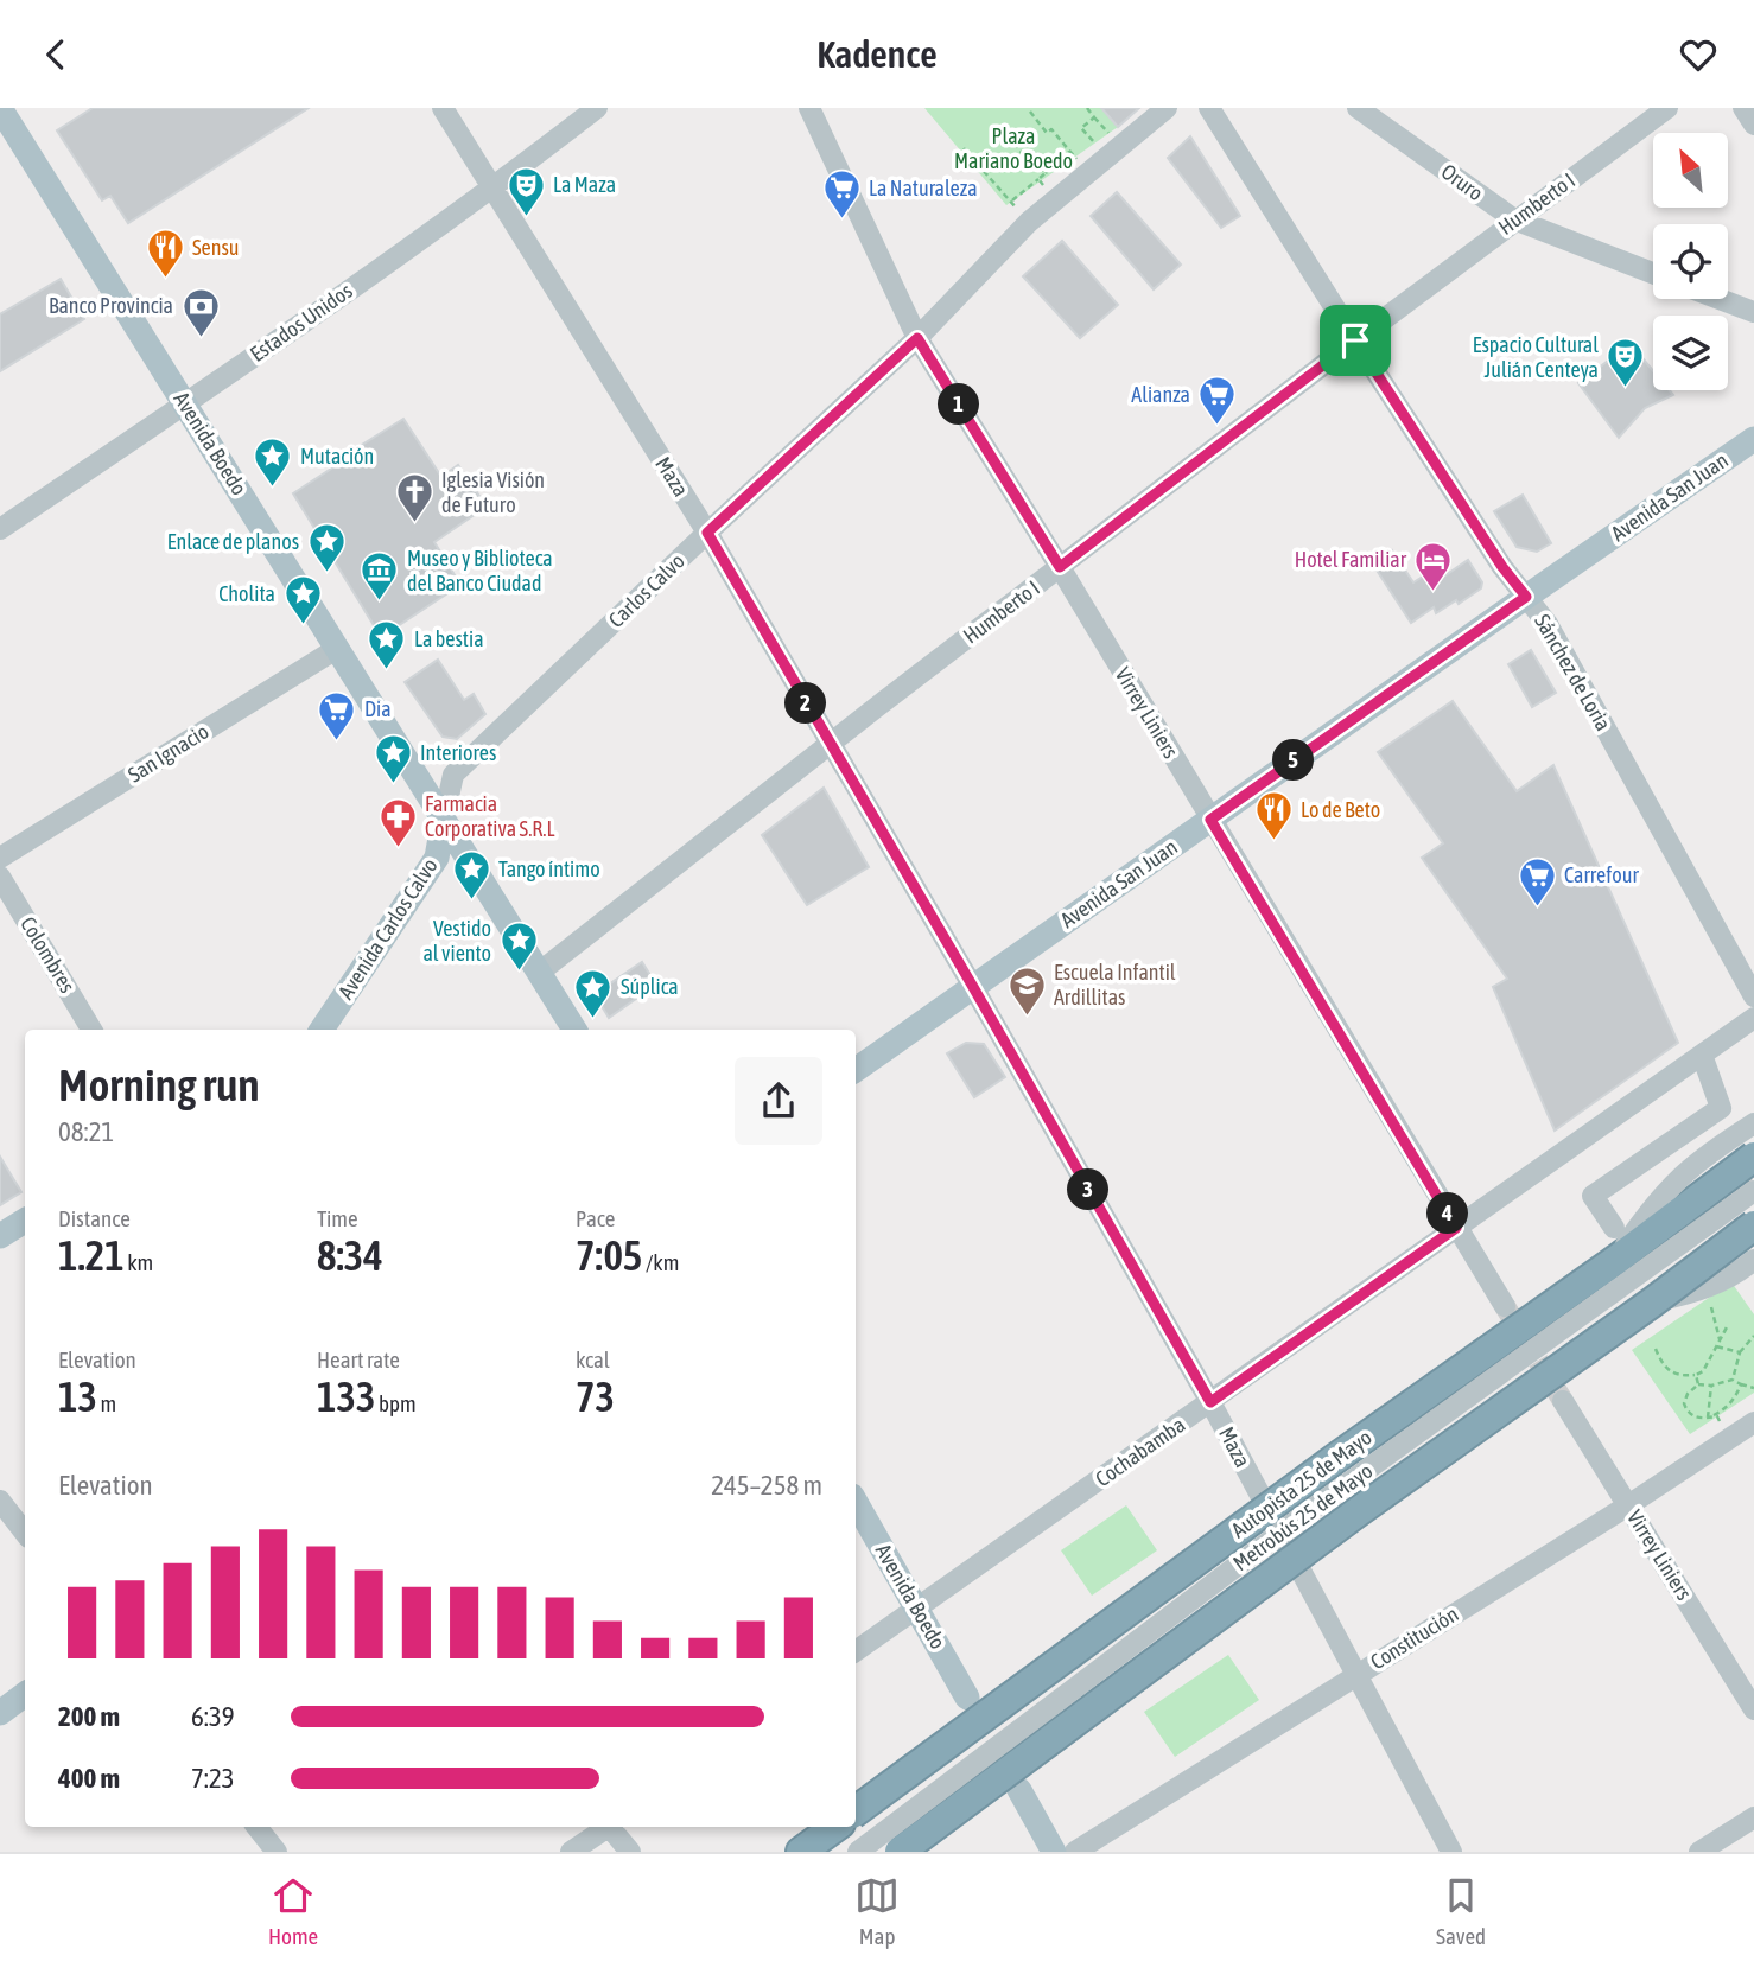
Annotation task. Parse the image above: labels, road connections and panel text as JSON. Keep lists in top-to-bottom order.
{
  "streets": {
    "highway": ["Autopista 25 de Mayo"],
    "main road": ["Avenida Boedo", "Avenida San Juan", "Avenida Carlos Calvo"],
    "street": [
      "Oruro",
      "Humberto I",
      "Estados Unidos",
      "Maza",
      "Carlos Calvo",
      "Sánchez de Loria",
      "Virrey Liniers",
      "San Ignacio",
      "Colombres",
      "Cochabamba",
      "Metrobús 25 de Mayo",
      "Constitución"
    ]
  },
  "crossings": [
    ["Oruro", "Humberto I"],
    ["Humberto I", "Avenida Boedo"],
    ["Humberto I", "Maza"],
    ["Humberto I", "Sánchez de Loria"],
    ["Humberto I", "Virrey Liniers"],
    ["Estados Unidos", "Avenida Boedo"],
    ["Estados Unidos", "Maza"],
    ["Avenida Boedo", "Carlos Calvo"],
    ["Avenida Boedo", "San Ignacio"],
    ["Avenida Boedo", "Avenida Carlos Calvo"],
    ["Avenida Boedo", "Cochabamba"],
    ["Maza", "Avenida San Juan"],
    ["Maza", "Carlos Calvo"],
    ["Maza", "Cochabamba"],
    ["Maza", "Constitución"],
    ["Avenida San Juan", "Sánchez de Loria"],
    ["Avenida San Juan", "Virrey Liniers"],
    ["Carlos Calvo", "Virrey Liniers"],
    ["Carlos Calvo", "Avenida Carlos Calvo"],
    ["Virrey Liniers", "Cochabamba"],
    ["Virrey Liniers", "Constitución"]
  ],
  "parks": ["Plaza Mariano Boedo"],
  "places": {
    "theatre": ["La Maza", "Espacio Cultural Julián Centeya"],
    "supermarket": [
      "La Naturaleza",
      "Alianza",
      "Dia",
      "Carrefour"
    ],
    "restaurant": ["Sensu", "Lo de Beto"],
    "bank": ["Banco Provincia"],
    "place": [
      "Mutación",
      "Enlace de planos",
      "Cholita",
      "La bestia",
      "Interiores",
      "Tango íntimo",
      "Vestido al viento",
      "Súplica"
    ],
    "church": ["Iglesia Visión de Futuro"],
    "hotel": ["Hotel Familiar"],
    "museum": ["Museo y Biblioteca del Banco Ciudad"],
    "pharmacy": ["Farmacia Corporativa S.R.L"],
    "school or university": ["Escuela Infantil Ardillitas"]
  },
  "north": "top left",
  "page": {
    "header": "Kadence",
    "pins": [
      "1",
      "2",
      "5",
      "3",
      "4"
    ],
    "heading": ["Morning run", "08:21"],
    "stats": [
      ["Distance", "1.21 km"],
      ["Time", "8:34"],
      ["Pace", "7:05 /km"],
      ["Elevation", "13 m"],
      ["Heart rate", "133 bpm"],
      ["kcal", "73"]
    ],
    "chart": ["Elevation", "245–258 m"],
    "list": [
      {
        "name": "200 m",
        "note": "6:39"
      },
      {
        "name": "400 m",
        "note": "7:23"
      }
    ],
    "tabs": ["Home", "Map", "Saved"]
  }
}
